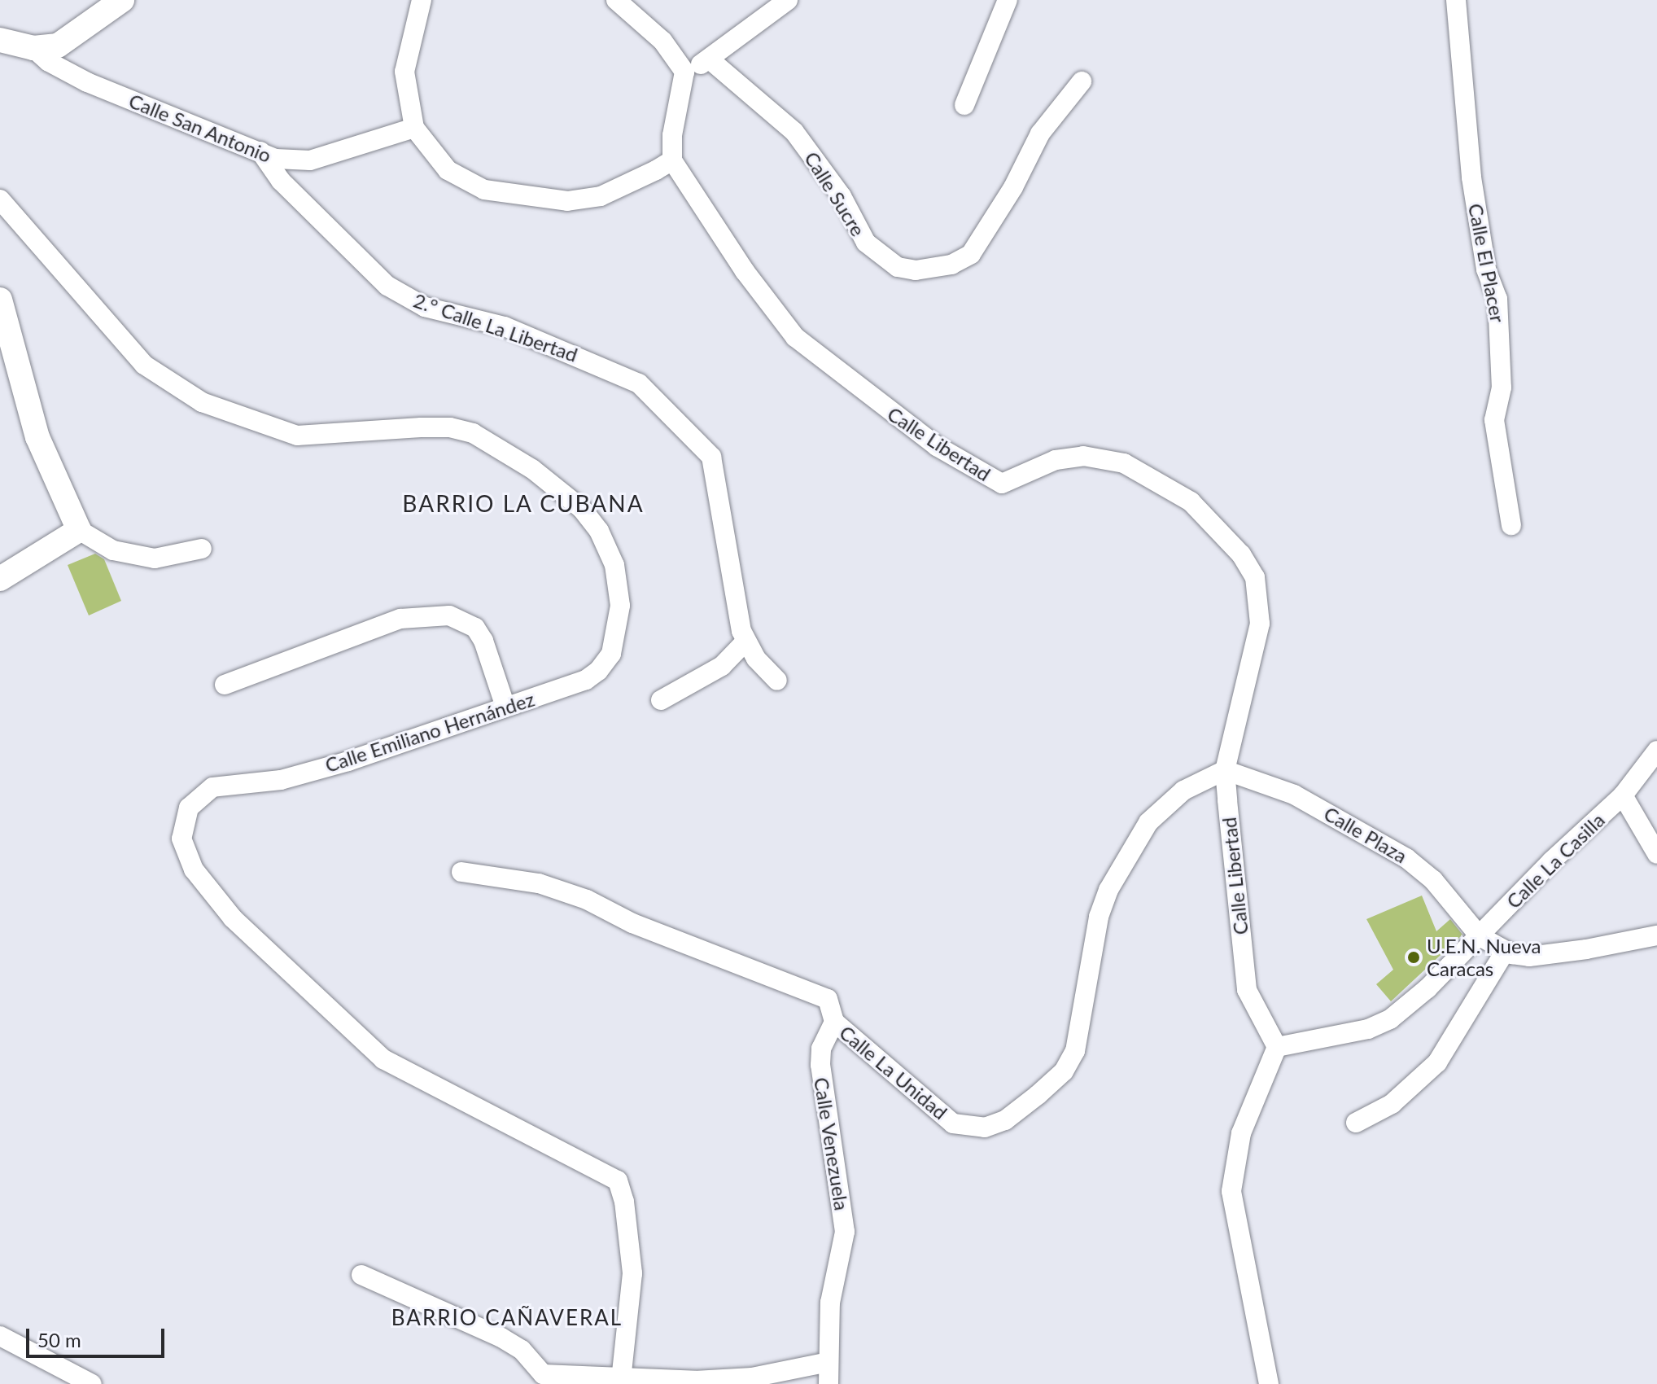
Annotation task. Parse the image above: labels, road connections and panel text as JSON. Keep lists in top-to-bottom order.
{
  "streets": {
    "street": [
      "Calle San Antonio",
      "Calle Sucre",
      "Calle El Placer",
      "2.° Calle La Libertad",
      "Calle Libertad",
      "Calle Emiliano Hernández",
      "Calle Plaza",
      "Calle La Casilla",
      "Calle La Unidad",
      "Calle Venezuela"
    ]
  },
  "crossings": [
    ["Calle San Antonio", "2.° Calle La Libertad"],
    ["Calle Libertad", "Calle Plaza"],
    ["Calle Libertad", "Calle La Casilla"],
    ["Calle Libertad", "Calle La Unidad"],
    ["Calle Plaza", "Calle La Casilla"],
    ["Calle Plaza", "Calle La Unidad"],
    ["Calle La Unidad", "Calle Venezuela"]
  ],
  "districts": ["BARRIO LA CUBANA", "BARRIO CAÑAVERAL"],
  "places": ["U.E.N. Nueva Caracas"],
  "scale_bar": "50 m"
}
